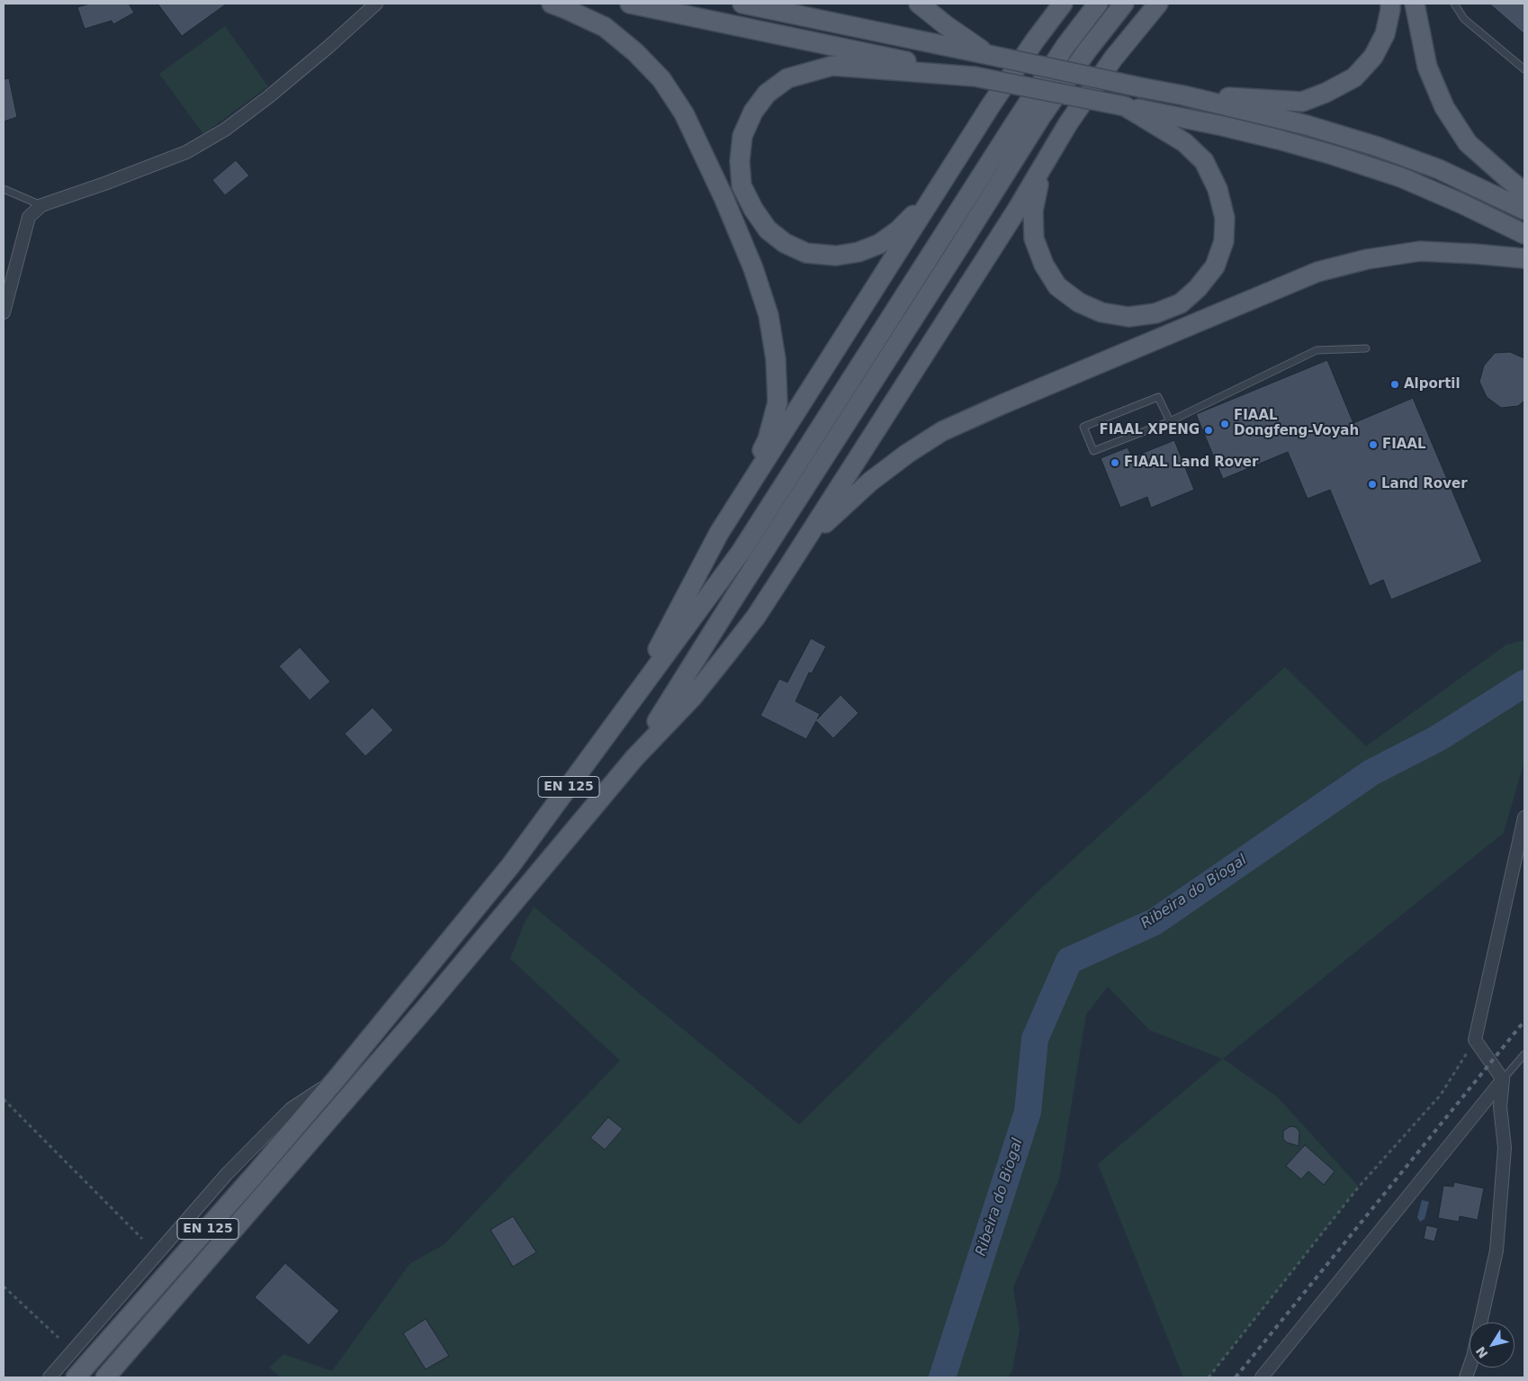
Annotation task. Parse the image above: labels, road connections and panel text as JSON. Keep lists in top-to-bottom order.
{
  "streets": {
    "main road": ["EN 125"]
  },
  "water": ["Ribeira do Biogal"],
  "places": [
    "Alportil",
    "FIAAL Dongfeng-Voyah",
    "FIAAL XPENG",
    "FIAAL",
    "FIAAL Land Rover",
    "Land Rover"
  ],
  "north": "bottom left"
}
